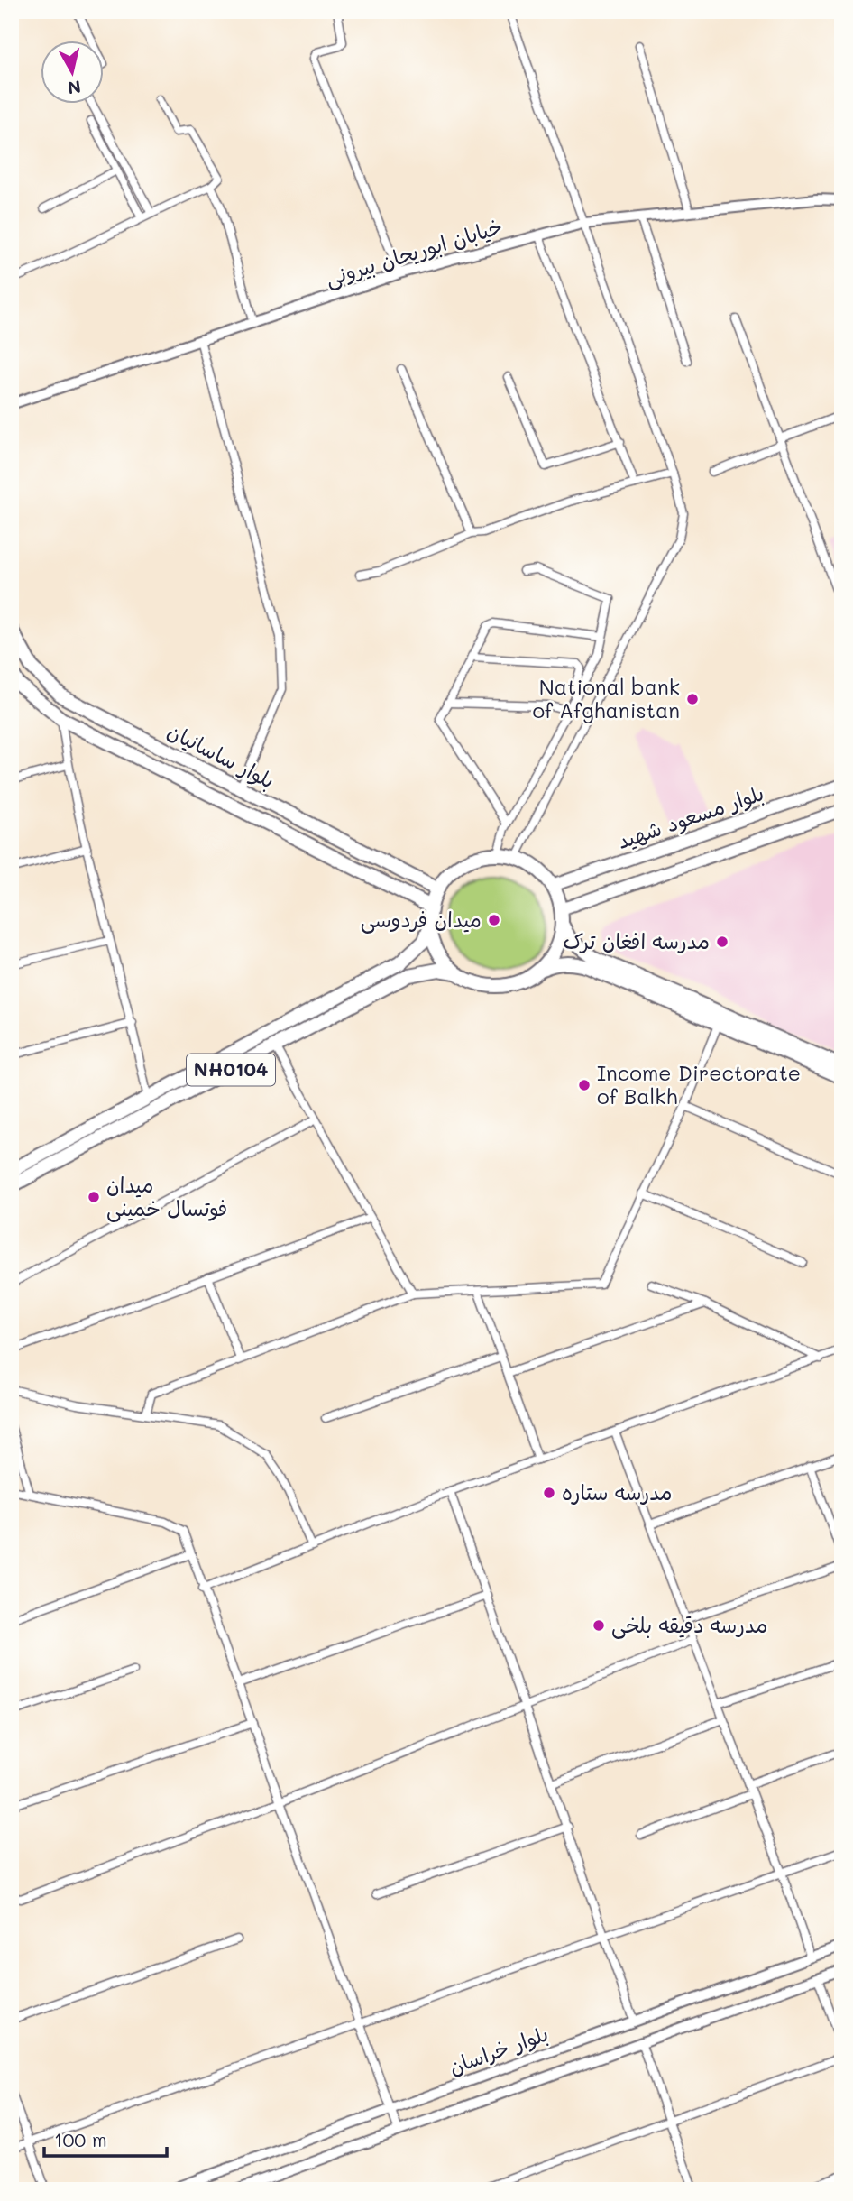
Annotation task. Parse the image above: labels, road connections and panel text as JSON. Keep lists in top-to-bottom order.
{
  "streets": {
    "highway": ["بلوار ساسانیان", "NH0104"],
    "main road": ["خیابان ابوریحان بیرونی", "بلوار مسعود شهید", "بلوار خراسان"]
  },
  "crossings": [
    ["بلوار ساسانیان", "بلوار مسعود شهید"],
    ["بلوار ساسانیان", "NH0104"],
    ["بلوار مسعود شهید", "NH0104"]
  ],
  "places": [
    "National bank of Afghanistan",
    "میدان فردوسی",
    "مدرسه افغان ترک",
    "Income Directorate of Balkh",
    "میدان فوتسال خمینی",
    "مدرسه ستاره",
    "مدرسه دقيقه بلخى"
  ],
  "scale_bar": "100 m",
  "north": "bottom"
}
